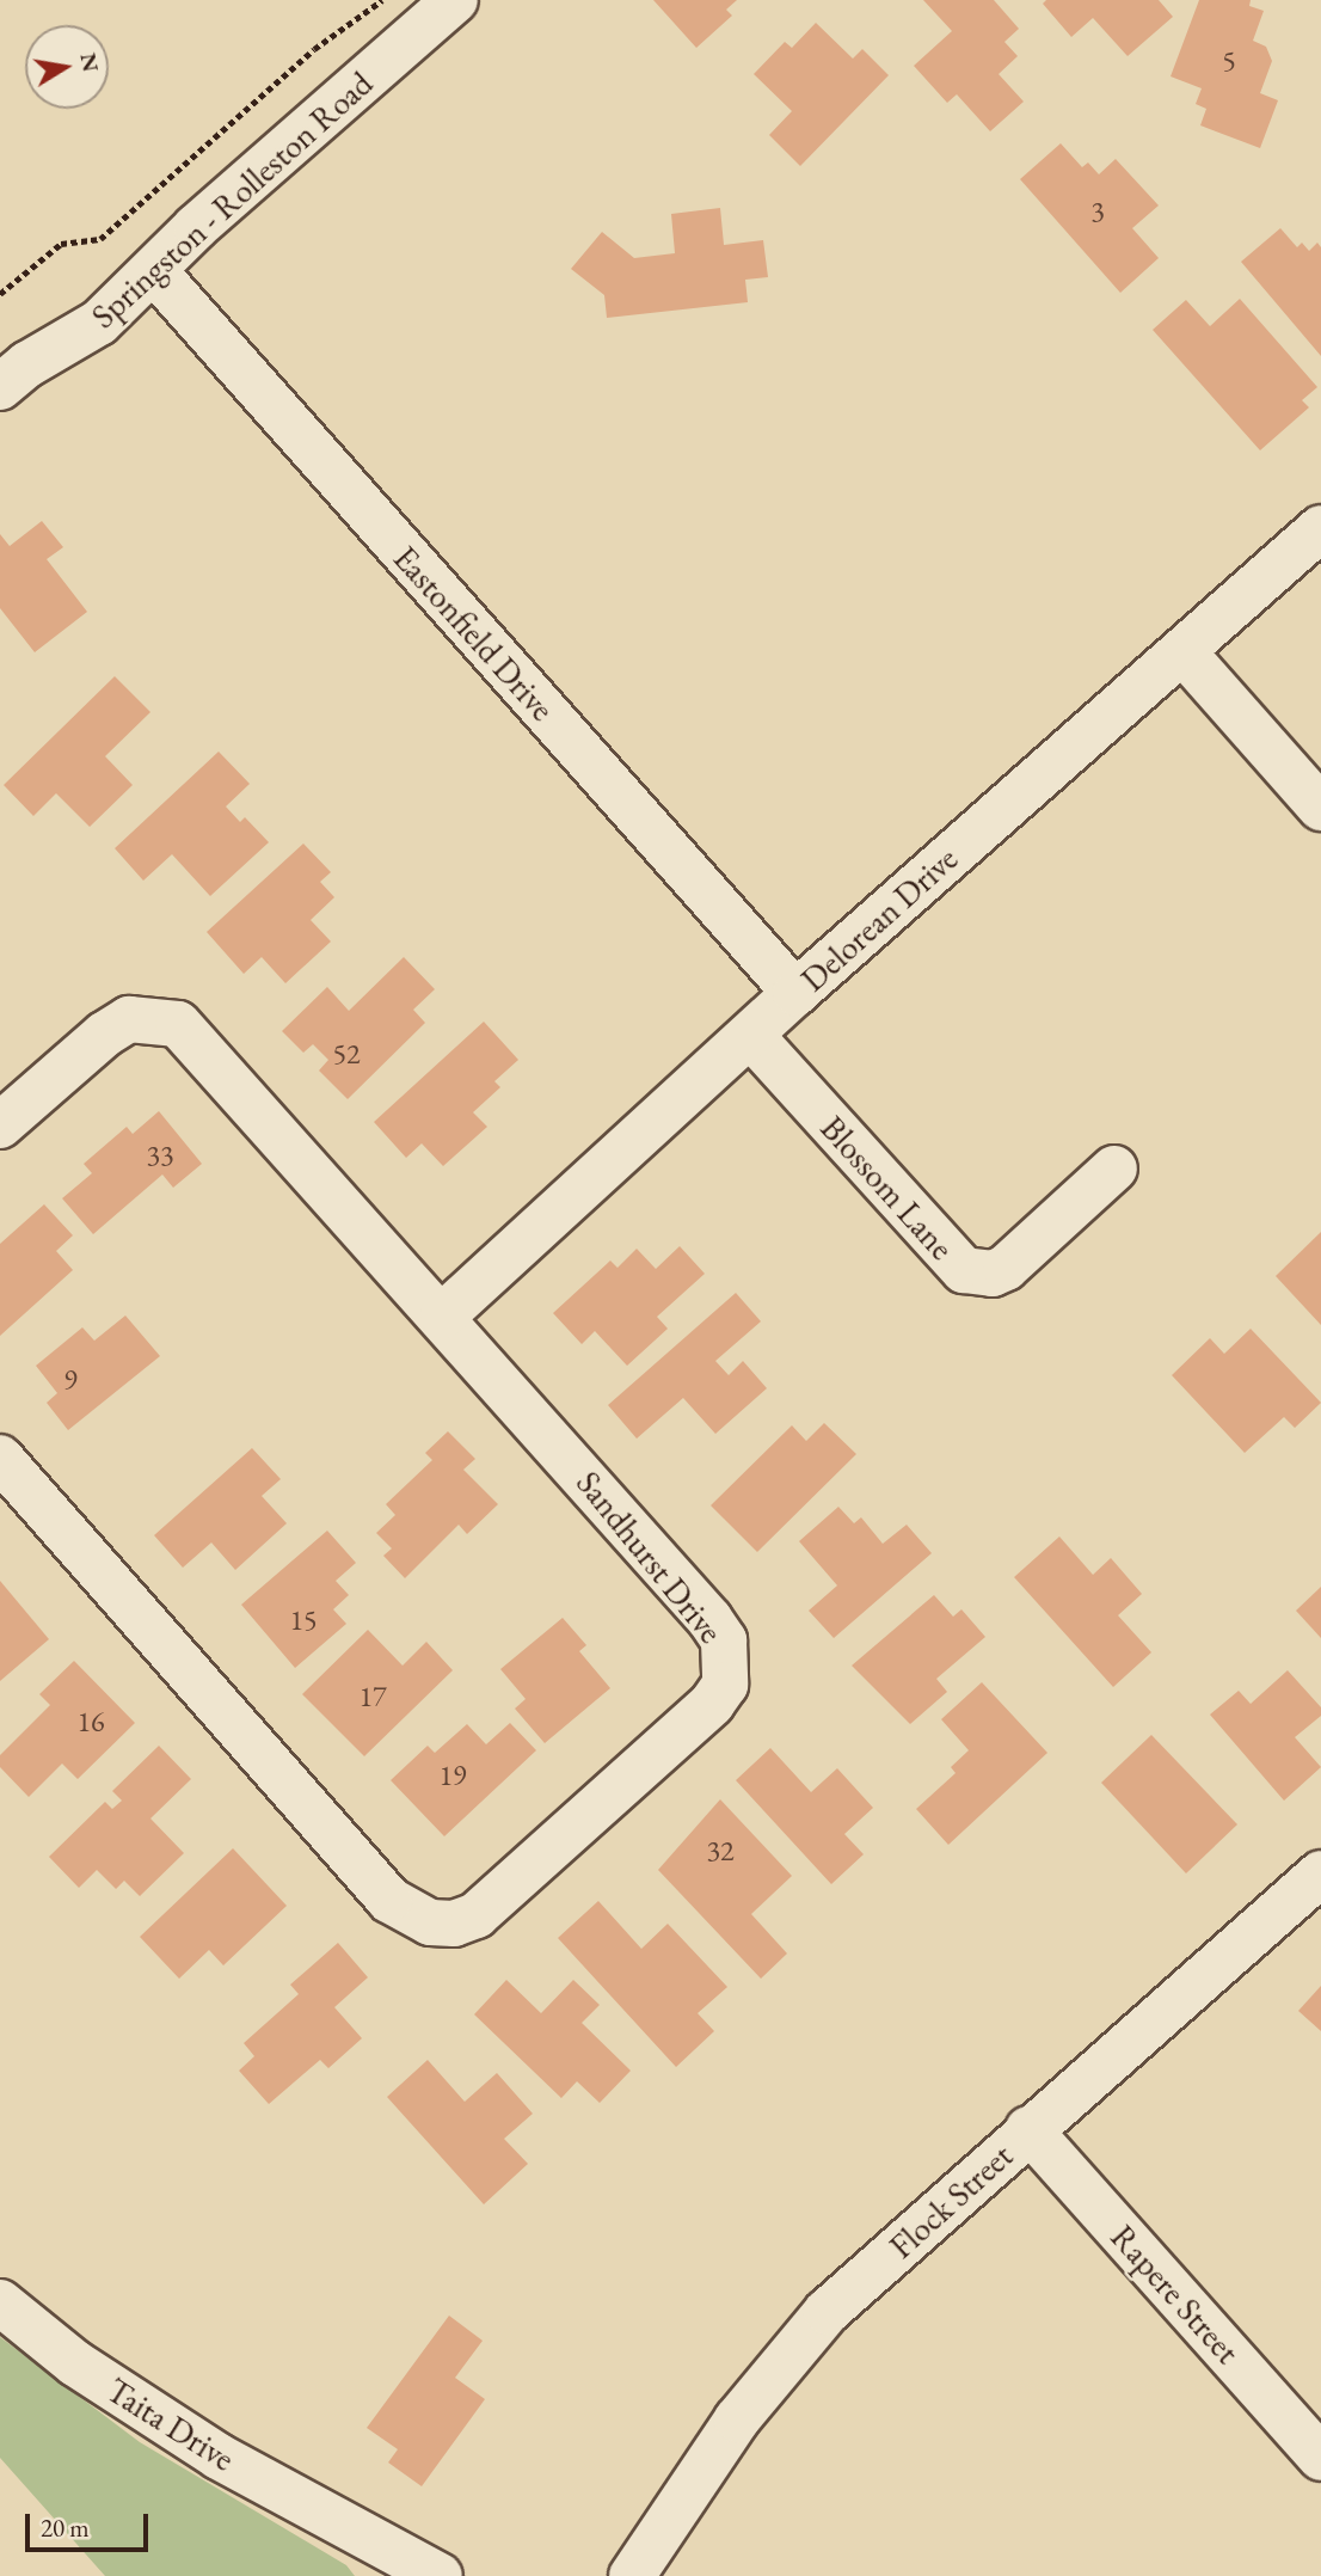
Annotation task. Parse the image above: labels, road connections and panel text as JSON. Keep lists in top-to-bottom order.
{
  "streets": {
    "street": [
      "Springston - Rolleston Road",
      "Eastonfield Drive",
      "Delorean Drive",
      "Blossom Lane",
      "Sandhurst Drive",
      "Flock Street",
      "Rapere Street",
      "Taita Drive"
    ]
  },
  "crossings": [
    ["Springston - Rolleston Road", "Eastonfield Drive"],
    ["Eastonfield Drive", "Delorean Drive"],
    ["Delorean Drive", "Blossom Lane"],
    ["Delorean Drive", "Sandhurst Drive"],
    ["Flock Street", "Rapere Street"]
  ],
  "house_numbers": [
    "5",
    "3",
    "52",
    "33",
    "9",
    "15",
    "17",
    "16",
    "19",
    "32"
  ],
  "scale_bar": "20 m",
  "north": "right"
}
